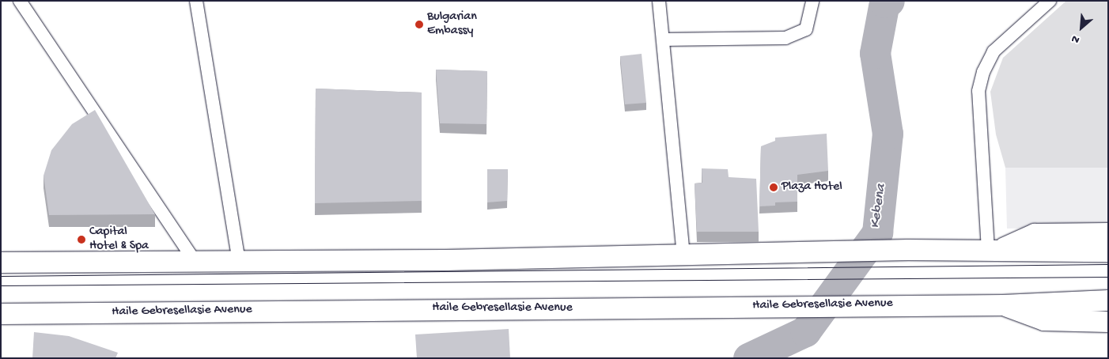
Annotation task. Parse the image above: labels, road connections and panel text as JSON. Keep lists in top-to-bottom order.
{
  "streets": {
    "main road": ["Haile Gebresellasie Avenue"]
  },
  "water": ["Kebena"],
  "places": ["Bulgarian Embassy", "Plaza Hotel", "Capital Hotel & Spa"],
  "north": "bottom left"
}
